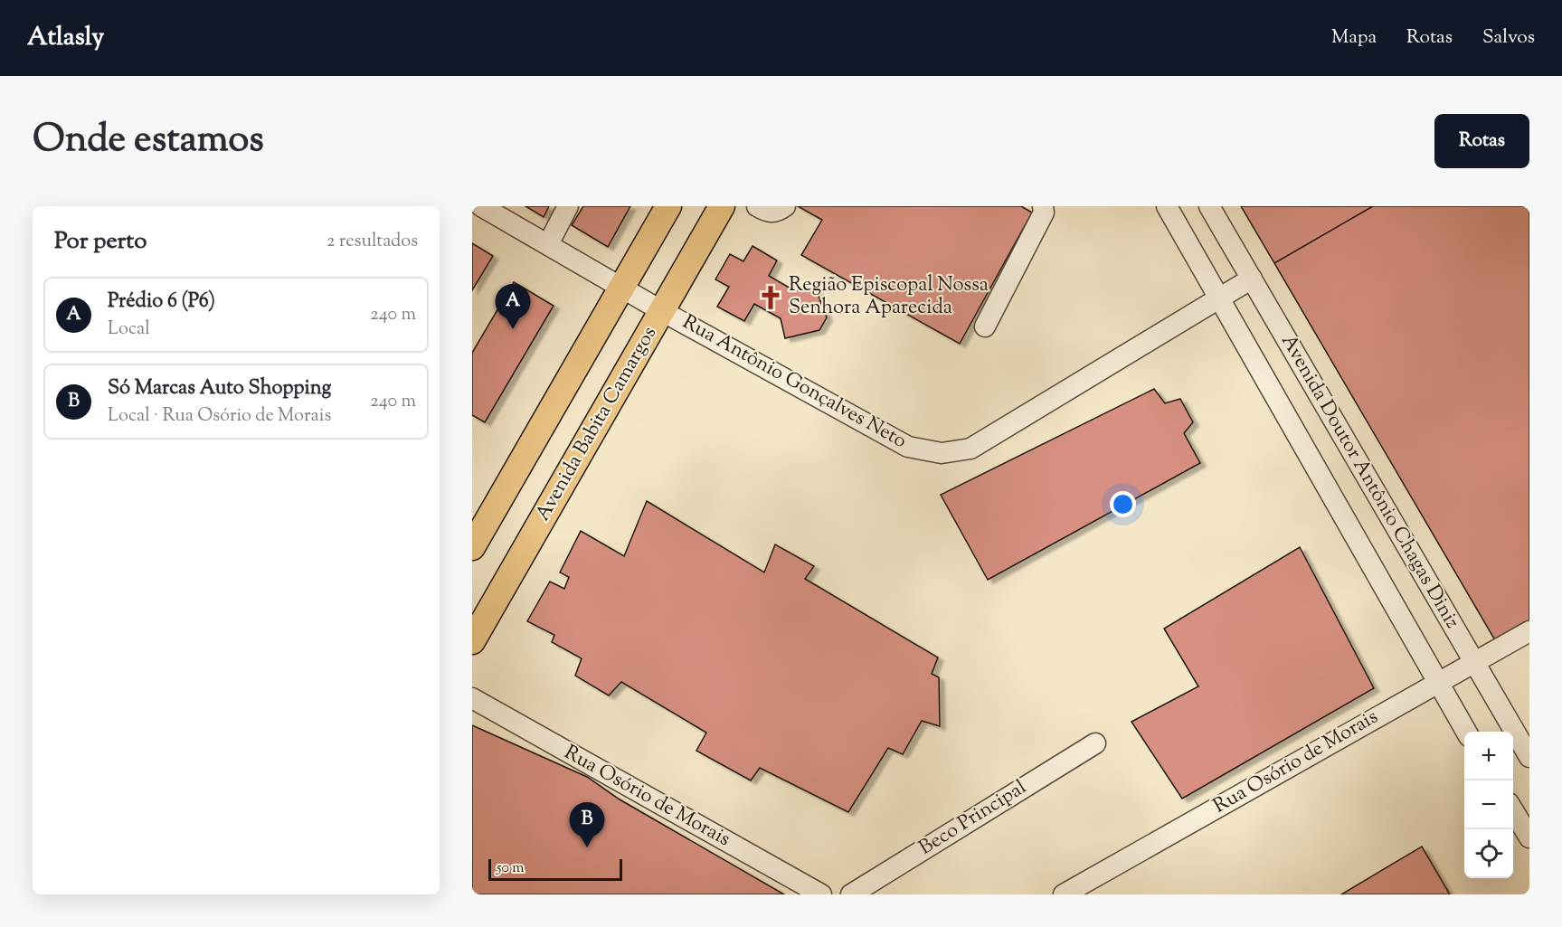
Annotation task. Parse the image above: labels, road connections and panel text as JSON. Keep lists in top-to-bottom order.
{
  "streets": {
    "main road": ["Avenida Babita Camargos"],
    "street": [
      "Rua Antônio Gonçalves Neto",
      "Avenida Doutor Antônio Chagas Diniz",
      "Rua Osório de Morais",
      "Beco Principal"
    ]
  },
  "crossings": [
    ["Rua Antônio Gonçalves Neto", "Avenida Babita Camargos"],
    ["Rua Antônio Gonçalves Neto", "Avenida Doutor Antônio Chagas Diniz"],
    ["Avenida Doutor Antônio Chagas Diniz", "Rua Osório de Morais"]
  ],
  "places": {
    "church": ["Região Episcopal Nossa Senhora Aparecida"]
  },
  "scale_bar": "50 m",
  "page": {
    "header": "Atlasly",
    "nav": ["Mapa", "Rotas", "Salvos"],
    "title": "Onde estamos",
    "buttons": "Rotas",
    "heading": ["Por perto", "2 resultados"],
    "list": [
      {
        "mark": "A",
        "name": "Prédio 6 (P6)",
        "note": "Local",
        "value": "240 m"
      },
      {
        "mark": "B",
        "name": "Só Marcas Auto Shopping",
        "note": "Local · Rua Osório de Morais",
        "value": "240 m"
      }
    ],
    "pins": ["A", "B"],
    "map_buttons": ["+", "−"],
    "scale": "50 m"
  }
}
